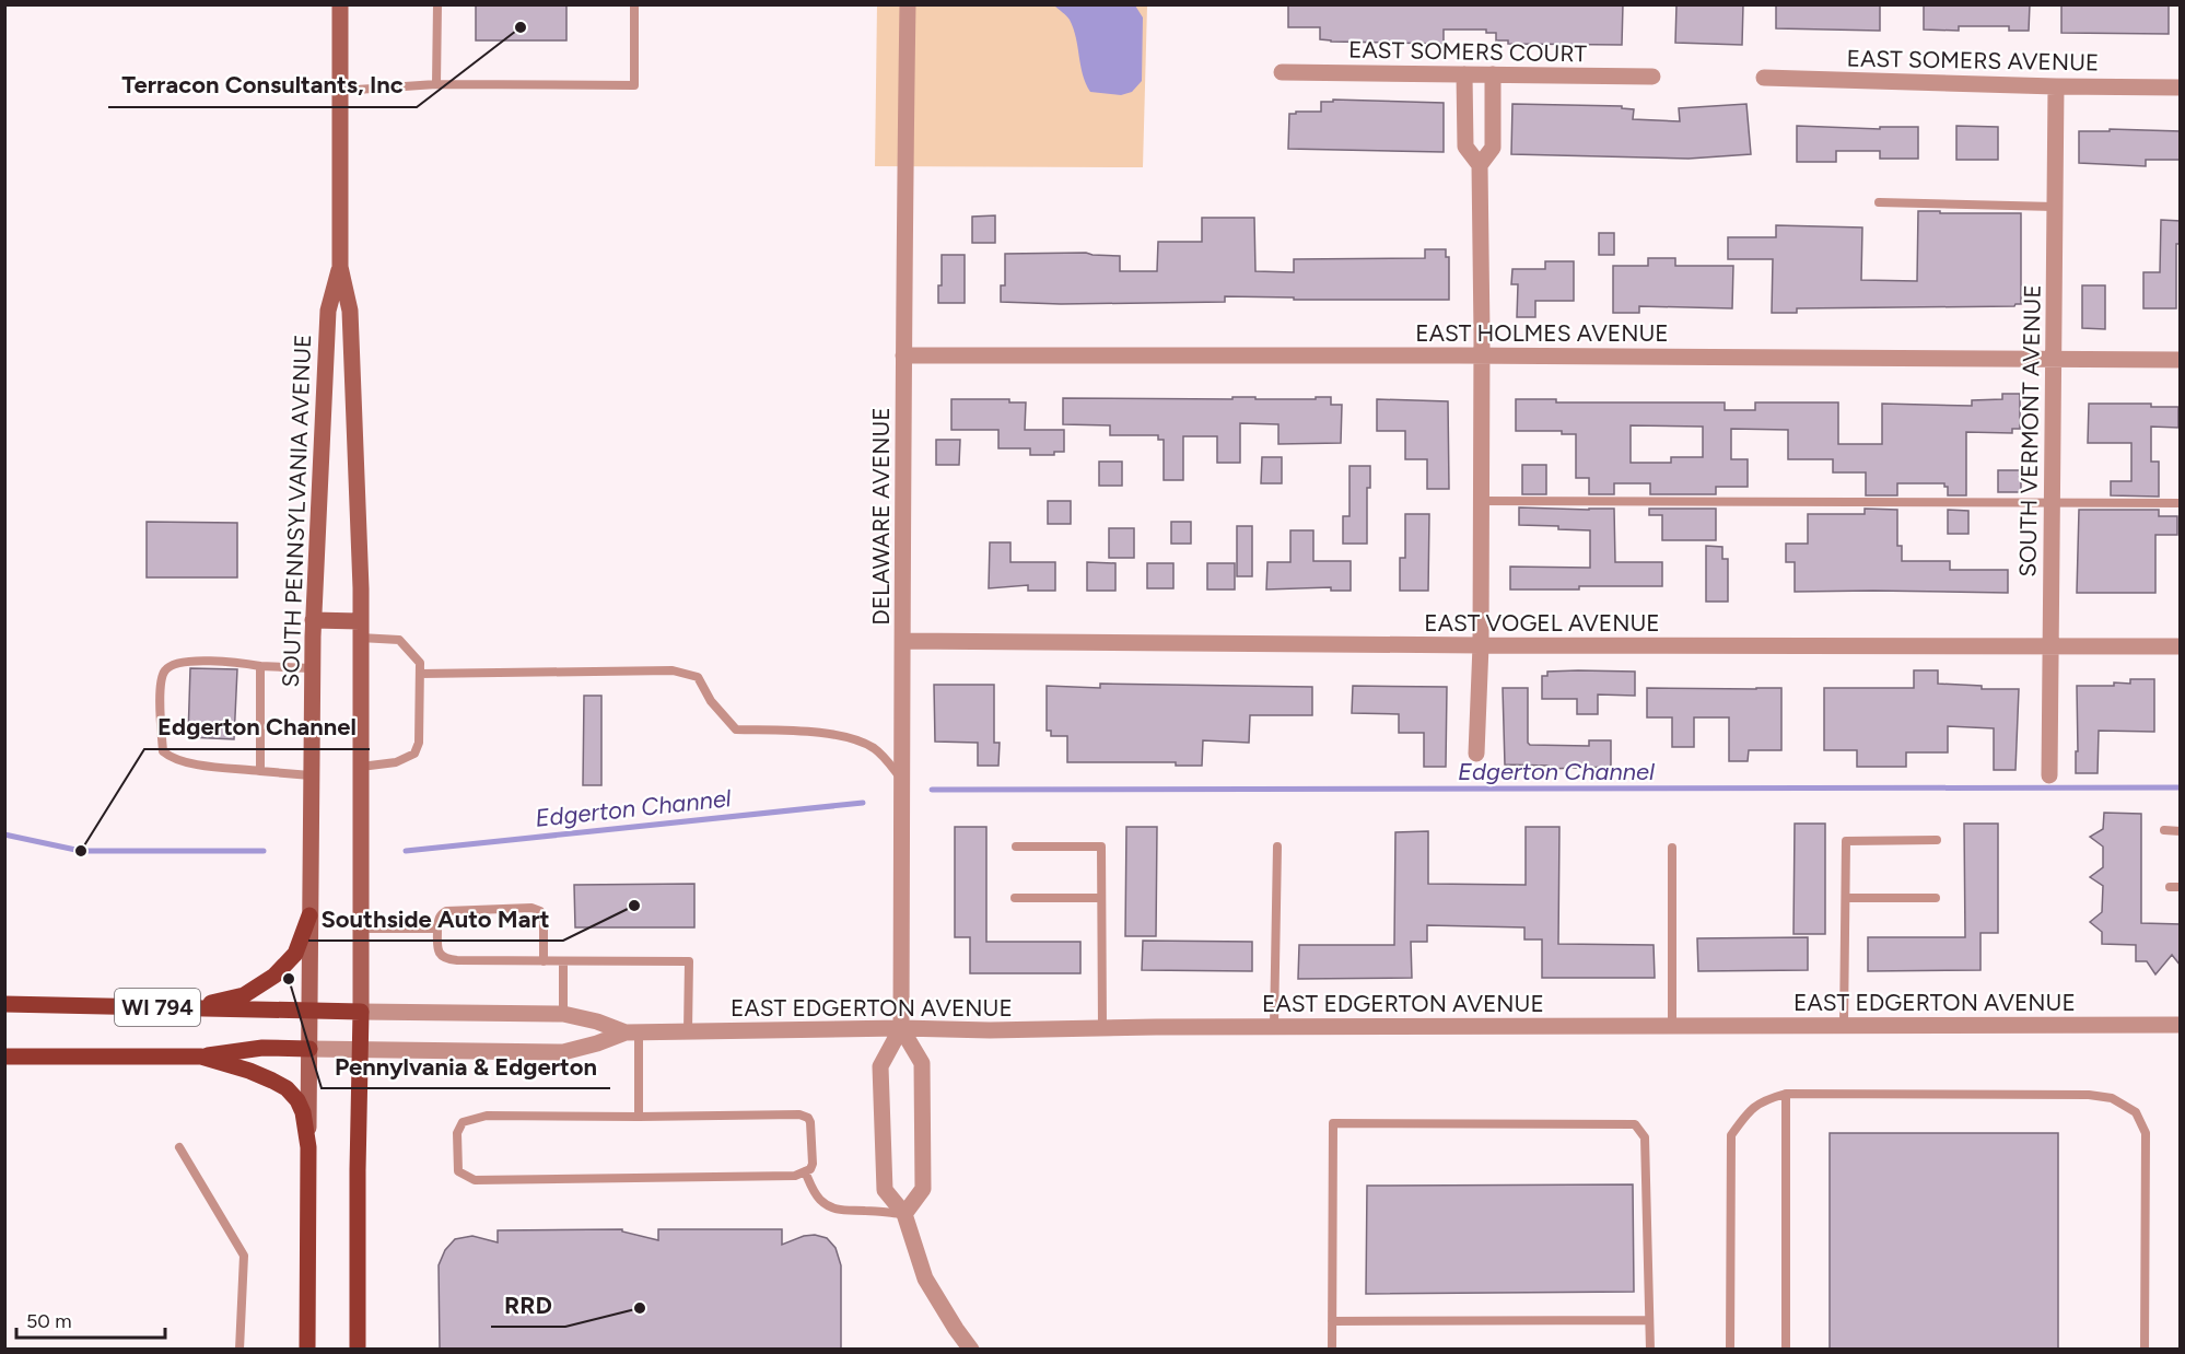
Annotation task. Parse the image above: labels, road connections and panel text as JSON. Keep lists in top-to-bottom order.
{
  "streets": {
    "main road": ["SOUTH PENNSYLVANIA AVENUE", "WI 794"],
    "street": [
      "EAST SOMERS COURT",
      "EAST SOMERS AVENUE",
      "EAST HOLMES AVENUE",
      "SOUTH VERMONT AVENUE",
      "DELAWARE AVENUE",
      "EAST VOGEL AVENUE",
      "EAST EDGERTON AVENUE"
    ]
  },
  "crossings": [
    ["EAST SOMERS AVENUE", "SOUTH VERMONT AVENUE"],
    ["EAST HOLMES AVENUE", "SOUTH VERMONT AVENUE"],
    ["EAST HOLMES AVENUE", "DELAWARE AVENUE"],
    ["SOUTH VERMONT AVENUE", "EAST VOGEL AVENUE"],
    ["SOUTH PENNSYLVANIA AVENUE", "EAST EDGERTON AVENUE"],
    ["SOUTH PENNSYLVANIA AVENUE", "WI 794"],
    ["DELAWARE AVENUE", "EAST VOGEL AVENUE"],
    ["DELAWARE AVENUE", "EAST EDGERTON AVENUE"],
    ["EAST EDGERTON AVENUE", "WI 794"]
  ],
  "water": ["Edgerton Channel"],
  "places": [
    "Terracon Consultants, Inc",
    "Edgerton Channel",
    "Southside Auto Mart",
    "Pennylvania & Edgerton",
    "RRD"
  ],
  "scale_bar": "50 m"
}
